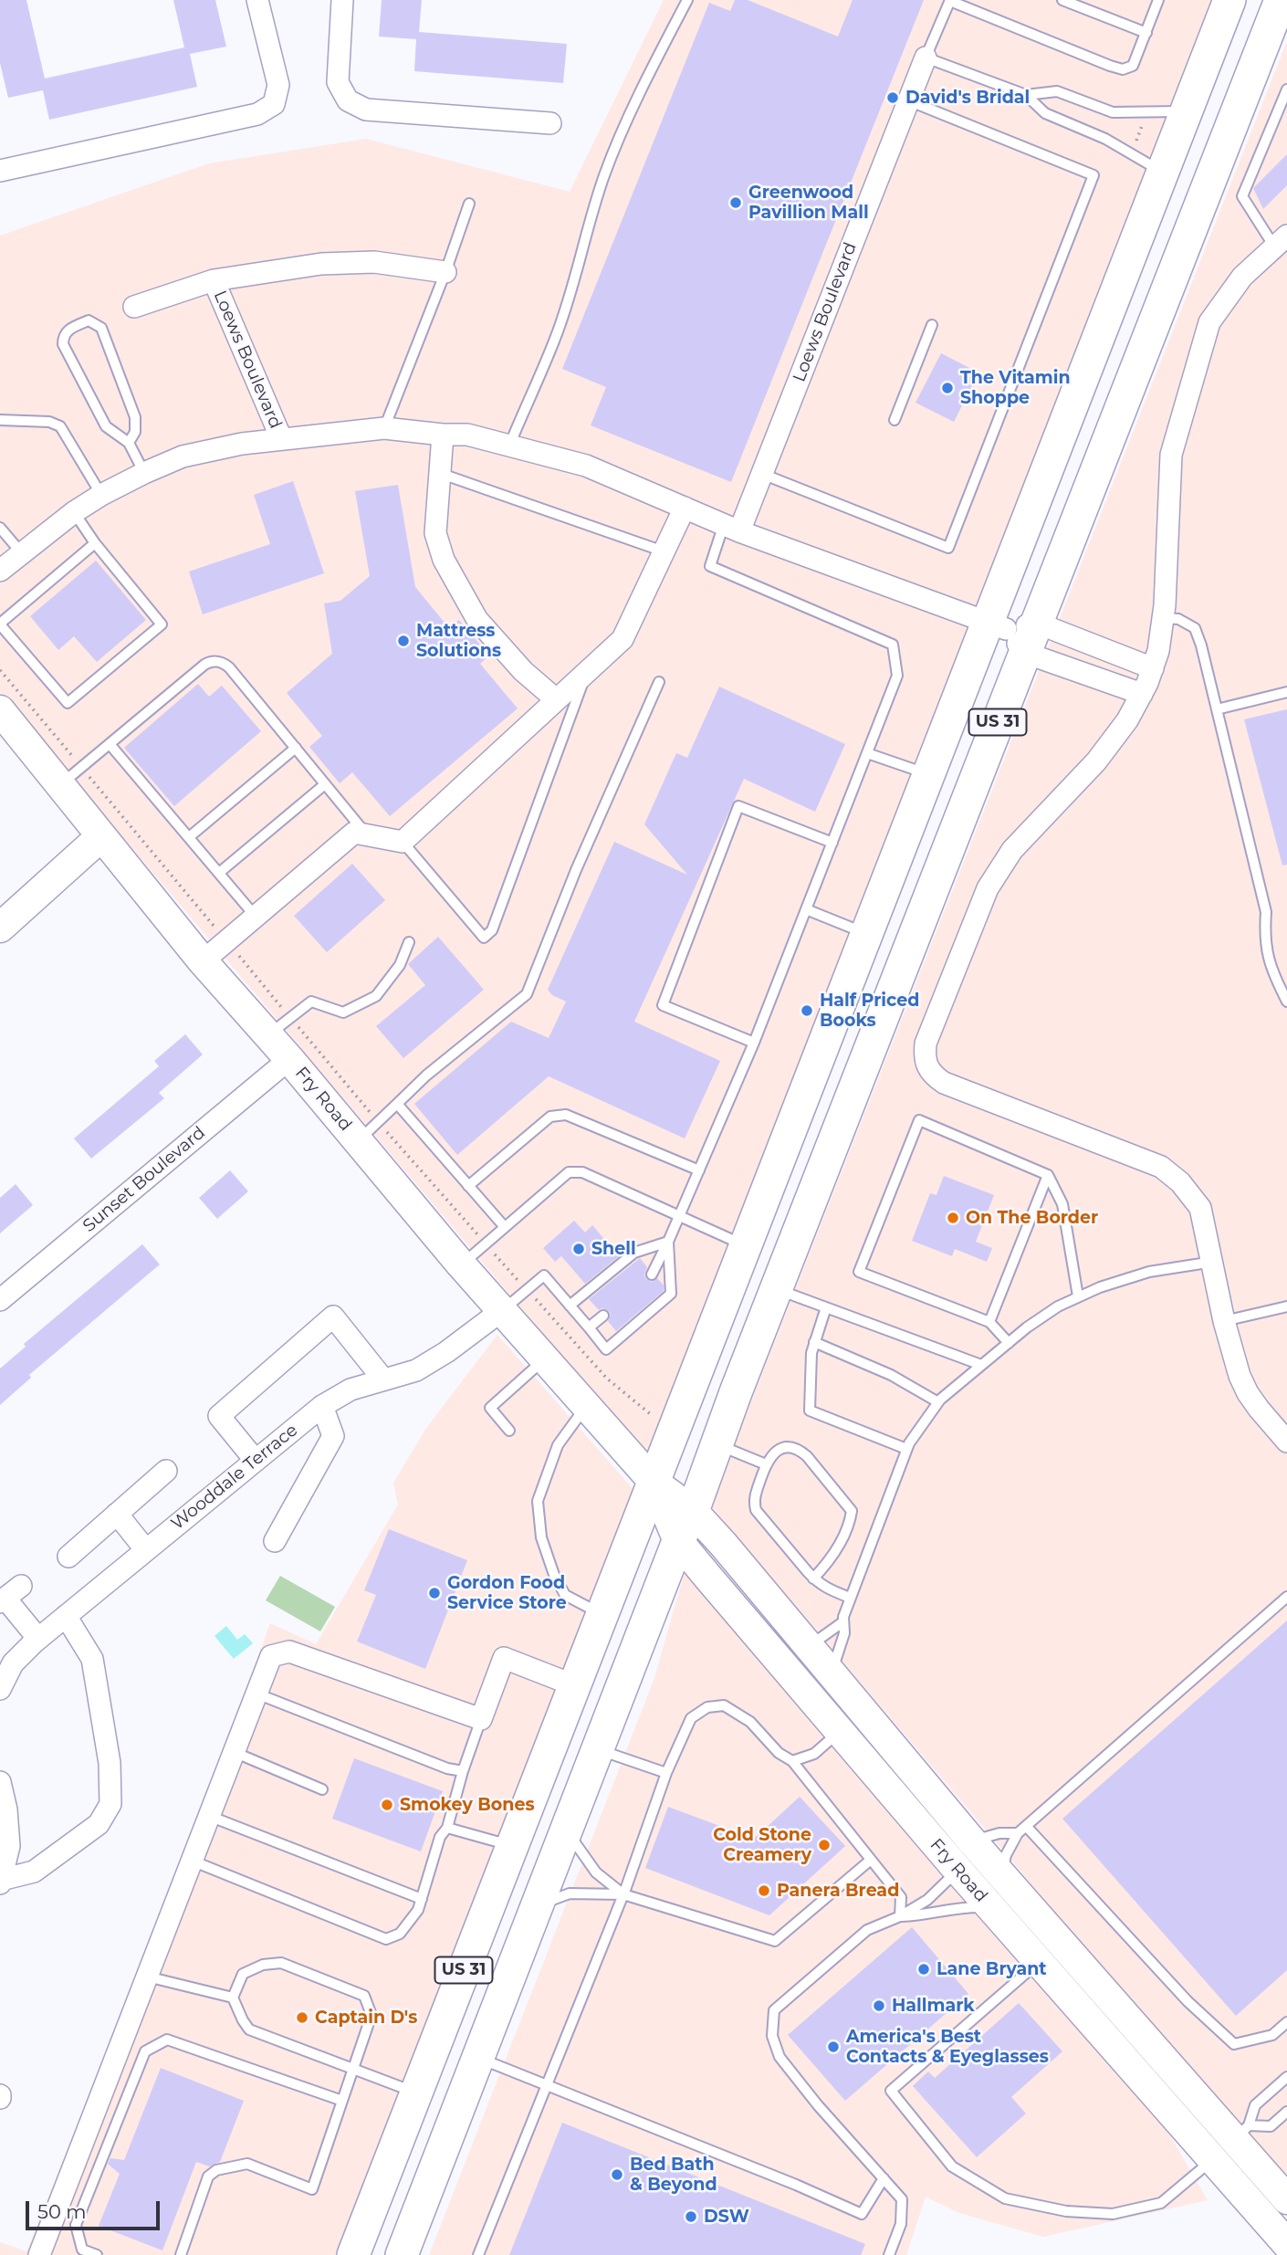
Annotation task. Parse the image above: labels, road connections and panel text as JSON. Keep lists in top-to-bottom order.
{
  "streets": {
    "main road": ["US 31"],
    "street": [
      "Loews Boulevard",
      "Fry Road",
      "Sunset Boulevard",
      "Wooddale Terrace"
    ]
  },
  "crossings": [
    ["Loews Boulevard", "US 31"],
    ["US 31", "Fry Road"],
    ["Fry Road", "Sunset Boulevard"],
    ["Fry Road", "Wooddale Terrace"]
  ],
  "places": [
    "David's Bridal",
    "Greenwood Pavillion Mall",
    "The Vitamin Shoppe",
    "Mattress Solutions",
    "Half Priced Books",
    "On The Border",
    "Shell",
    "Gordon Food Service Store",
    "Smokey Bones",
    "Cold Stone Creamery",
    "Panera Bread",
    "Lane Bryant",
    "Hallmark",
    "Captain D's",
    "America's Best Contacts & Eyeglasses",
    "Bed Bath & Beyond",
    "DSW"
  ],
  "scale_bar": "50 m"
}
